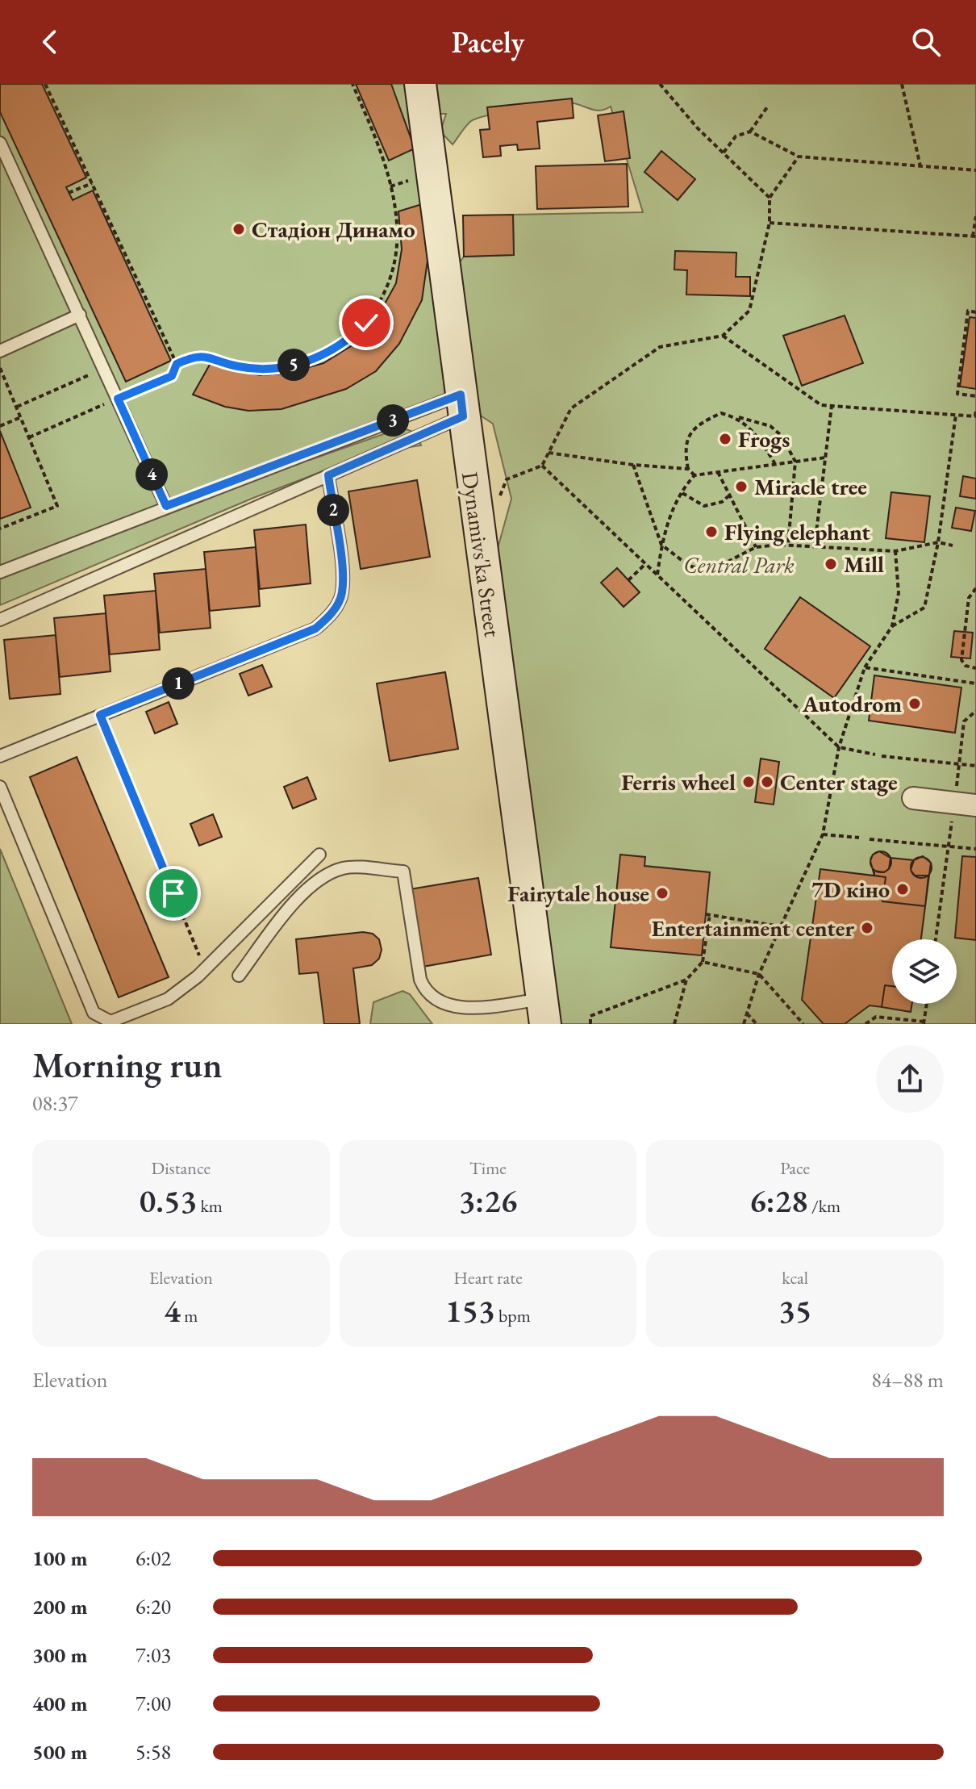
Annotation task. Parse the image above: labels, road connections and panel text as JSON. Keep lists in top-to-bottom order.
{
  "streets": {
    "street": ["Dynamivs'ka Street"]
  },
  "parks": ["Central Park"],
  "places": [
    "Стадіон Динамо",
    "Frogs",
    "Miracle tree",
    "Flying elephant",
    "Mill",
    "Autodrom",
    "Ferris wheel",
    "Center stage",
    "7D кіно",
    "Fairytale house",
    "Entertainment center"
  ],
  "page": {
    "header": "Pacely",
    "pins": [
      "5",
      "3",
      "4",
      "2",
      "1"
    ],
    "heading": ["Morning run", "08:37"],
    "stats": [
      ["Distance", "0.53 km"],
      ["Time", "3:26"],
      ["Pace", "6:28 /km"],
      ["Elevation", "4 m"],
      ["Heart rate", "153 bpm"],
      ["kcal", "35"]
    ],
    "chart": ["Elevation", "84–88 m"],
    "list": [
      {
        "name": "100 m",
        "note": "6:02"
      },
      {
        "name": "200 m",
        "note": "6:20"
      },
      {
        "name": "300 m",
        "note": "7:03"
      },
      {
        "name": "400 m",
        "note": "7:00"
      },
      {
        "name": "500 m",
        "note": "5:58"
      }
    ]
  }
}
